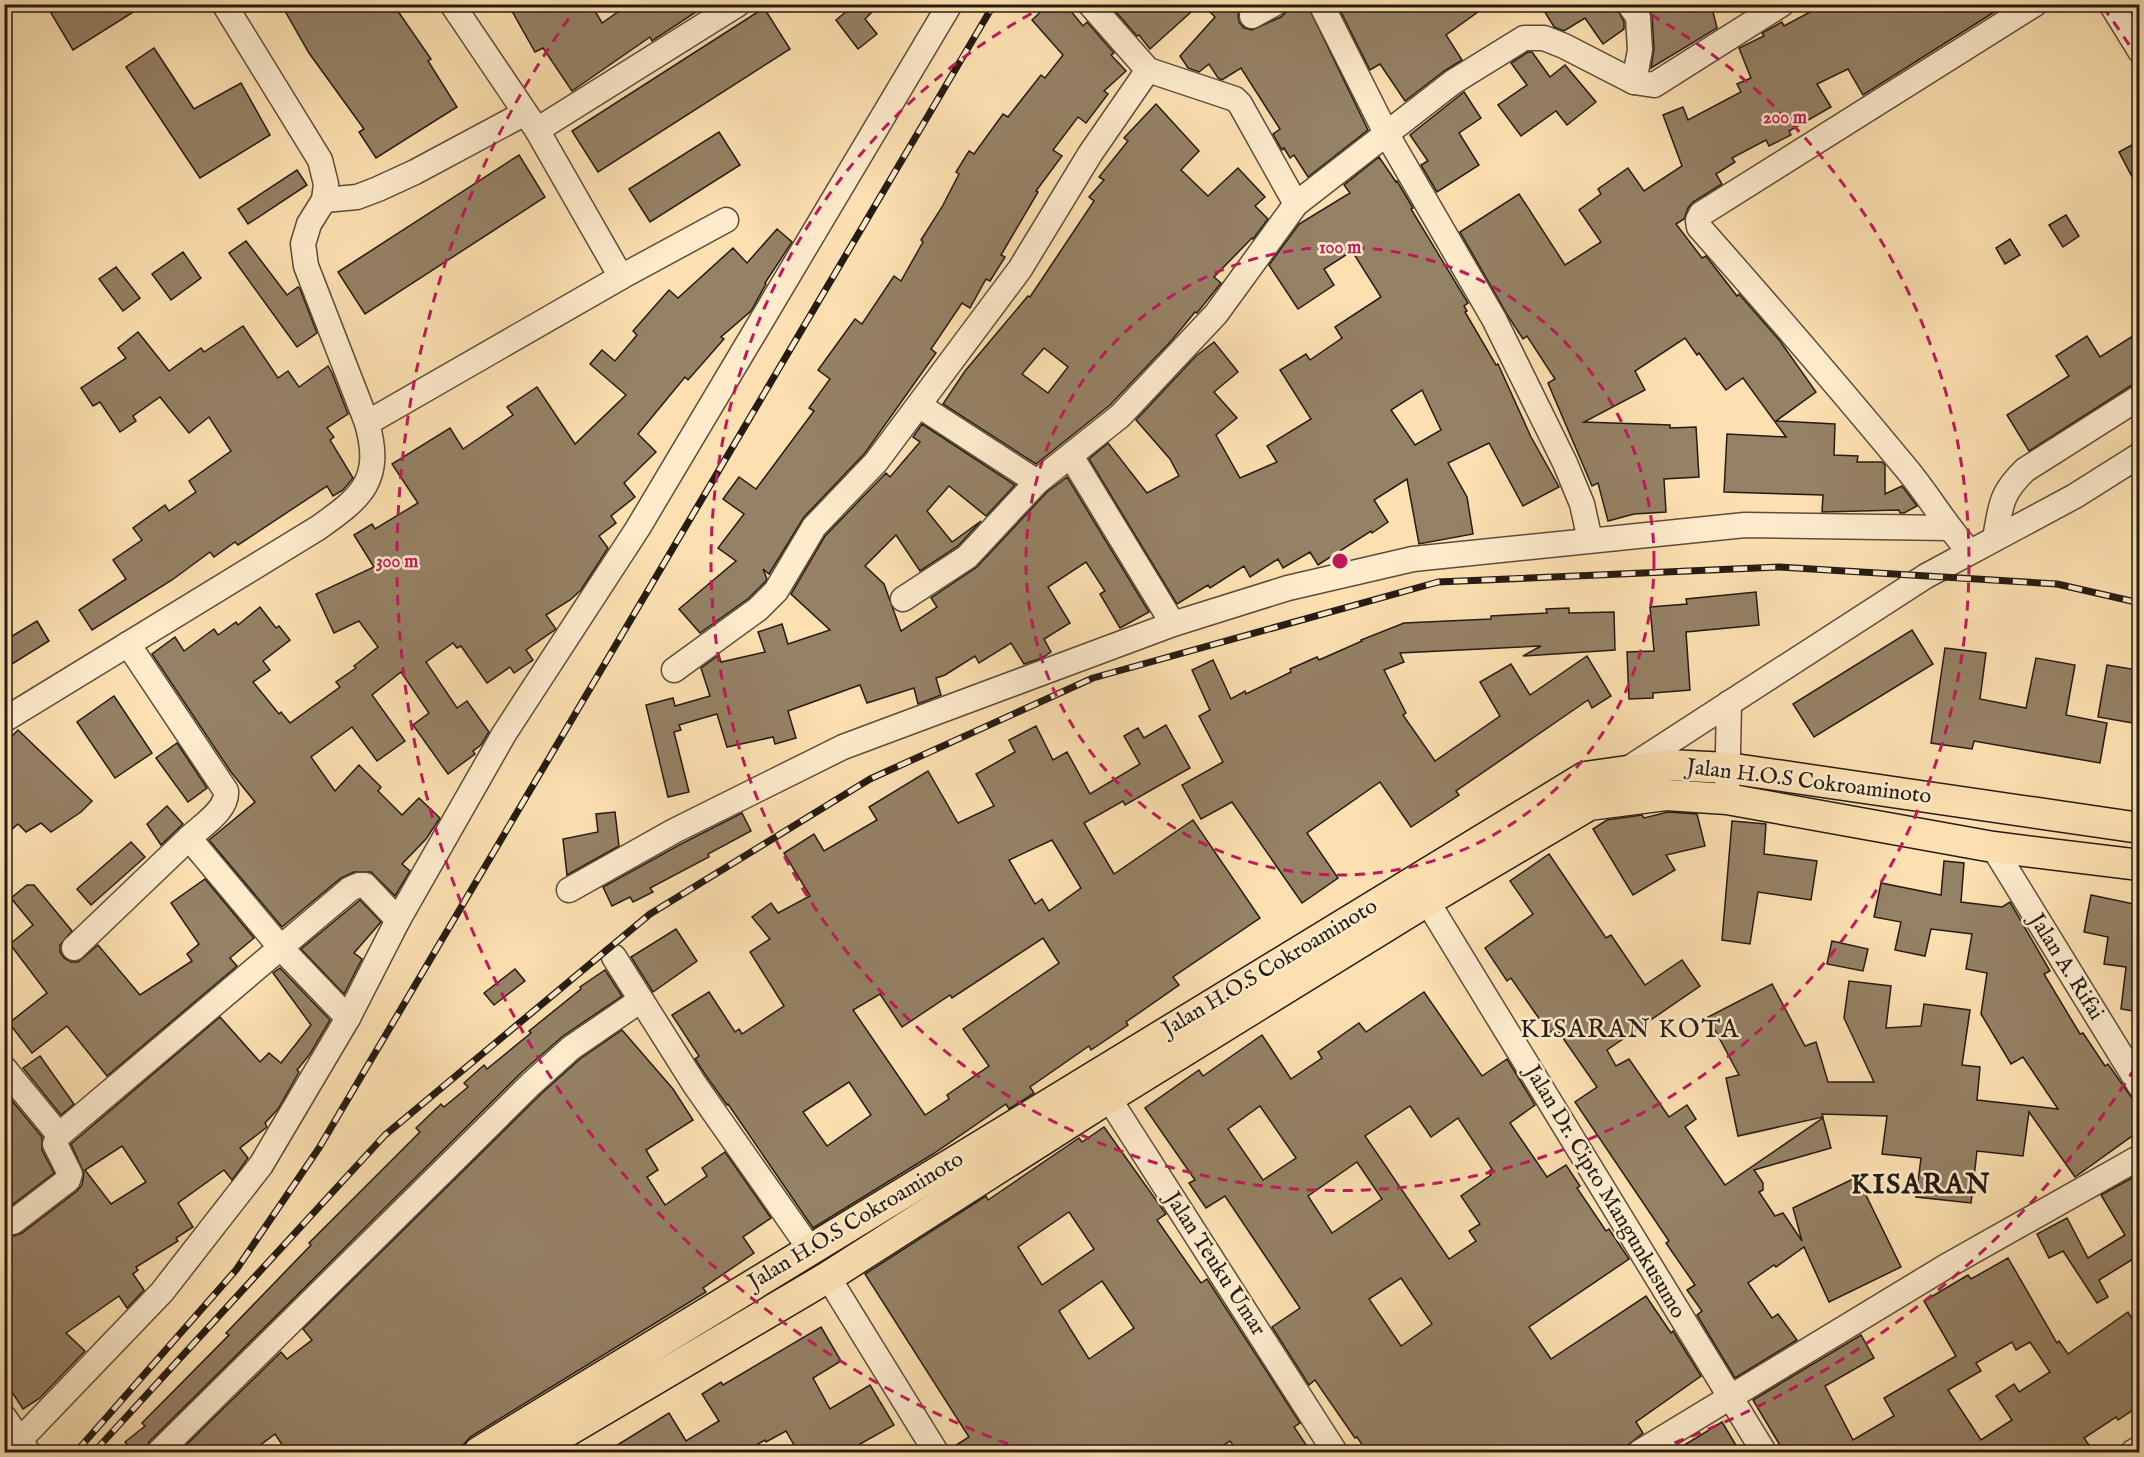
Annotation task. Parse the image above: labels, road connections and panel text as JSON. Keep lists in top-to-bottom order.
{
  "streets": {
    "main road": ["Jalan H.O.S Cokroaminoto"],
    "street": ["Jalan A. Rifai", "Jalan Dr. Cipto Mangunkusumo", "Jalan Teuku Umar"]
  },
  "crossings": [
    ["Jalan H.O.S Cokroaminoto", "Jalan A. Rifai"],
    ["Jalan H.O.S Cokroaminoto", "Jalan Dr. Cipto Mangunkusumo"],
    ["Jalan H.O.S Cokroaminoto", "Jalan Teuku Umar"]
  ],
  "districts": ["KISARAN KOTA", "KISARAN"],
  "rings": ["200 m", "100 m", "300 m"]
}
